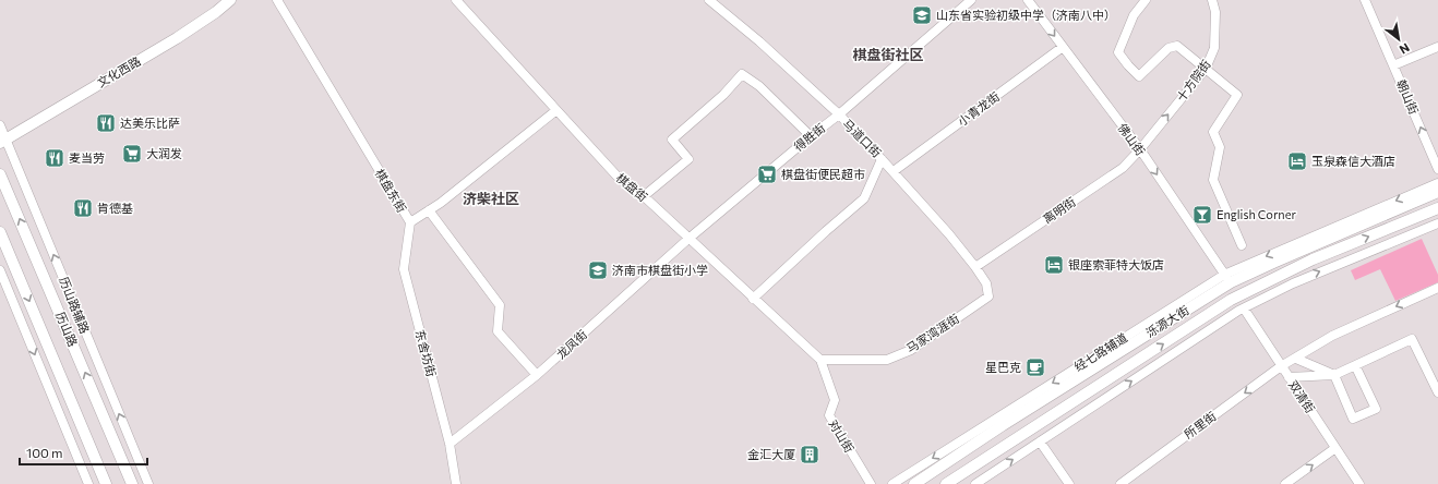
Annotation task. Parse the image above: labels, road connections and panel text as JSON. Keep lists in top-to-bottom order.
{
  "streets": {
    "main road": ["文化西路", "泺源大街", "历山路"],
    "street": [
      "十方院街",
      "朝山街",
      "小青龙街",
      "得胜街",
      "马道口街",
      "佛山街",
      "棋盘街",
      "棋盘东街",
      "离明街",
      "历山路辅路",
      "马家湾涯街",
      "龙凤街",
      "经七路辅道",
      "东舍坊街",
      "双清街",
      "所里街",
      "对山街"
    ]
  },
  "crossings": [
    ["文化西路", "历山路辅路"],
    ["十方院街", "佛山街"],
    ["十方院街", "离明街"],
    ["小青龙街", "马道口街"],
    ["小青龙街", "佛山街"],
    ["得胜街", "马道口街"],
    ["得胜街", "棋盘街"],
    ["得胜街", "龙凤街"],
    ["马道口街", "离明街"],
    ["马道口街", "马家湾涯街"],
    ["佛山街", "离明街"],
    ["佛山街", "泺源大街"],
    ["佛山街", "经七路辅道"],
    ["棋盘街", "棋盘东街"],
    ["棋盘街", "马家湾涯街"],
    ["棋盘街", "龙凤街"],
    ["棋盘街", "对山街"],
    ["棋盘东街", "东舍坊街"],
    ["泺源大街", "经七路辅道"],
    ["马家湾涯街", "对山街"],
    ["龙凤街", "东舍坊街"],
    ["双清街", "所里街"]
  ],
  "one_way": ["十方院街", "朝山街", "佛山街"],
  "districts": ["棋盘街社区", "济柴社区"],
  "places": {
    "school or university": ["山东省实验初级中学（济南八中）", "济南市棋盘街小学"],
    "restaurant": ["达美乐比萨", "麦当劳", "肯德基"],
    "supermarket": ["大润发", "棋盘街便民超市"],
    "hotel": ["玉泉森信大酒店", "银座索菲特大饭店"],
    "bar": ["English Corner"],
    "cafe": ["星巴克"],
    "building": ["金汇大厦"]
  },
  "scale_bar": "100 m",
  "north": "bottom right"
}
